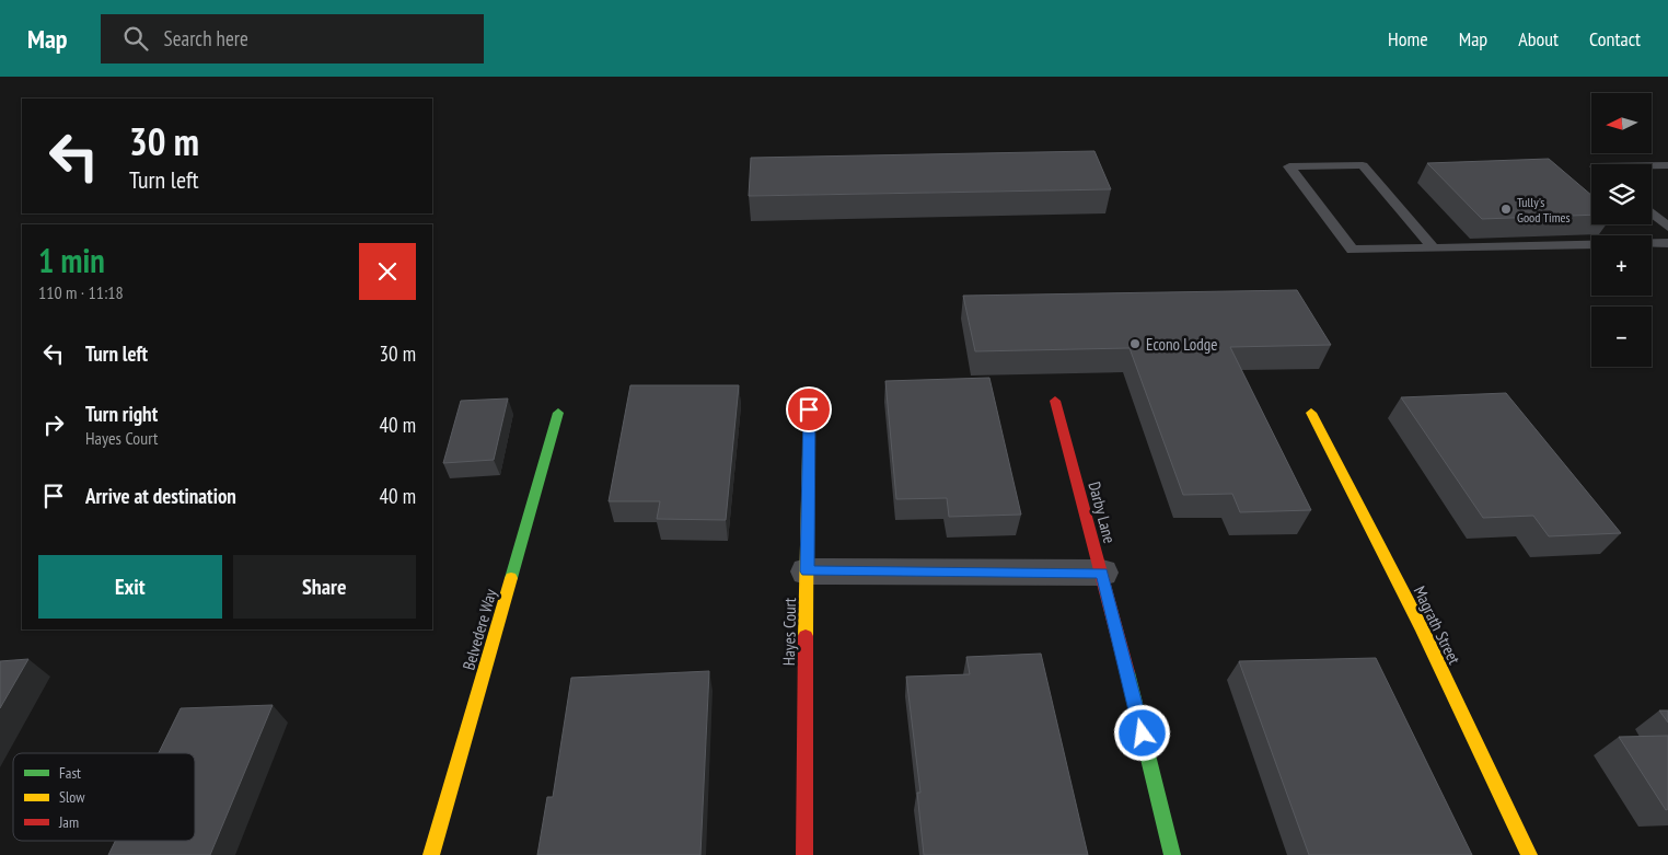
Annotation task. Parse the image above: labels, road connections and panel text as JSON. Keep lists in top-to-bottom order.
{
  "streets": {
    "street": [
      "Darby Lane",
      "Magrath Street",
      "Belvedere Way",
      "Hayes Court"
    ]
  },
  "places": ["Tully's Good Times", "Econo Lodge"],
  "legend": ["Fast", "Slow", "Jam"],
  "north": "left",
  "page": {
    "header": "Map",
    "search": "Search here",
    "nav": [
      "Home",
      "Map",
      "About",
      "Contact"
    ],
    "map_buttons": ["+", "−"],
    "turn": ["30 m", "Turn left"],
    "heading": ["1 min", "110 m · 11:18"],
    "list": [
      {
        "name": "Turn left",
        "value": "30 m"
      },
      {
        "name": "Turn right",
        "note": "Hayes Court",
        "value": "40 m"
      },
      {
        "name": "Arrive at destination",
        "value": "40 m"
      }
    ],
    "buttons": ["Exit", "Share"]
  }
}
